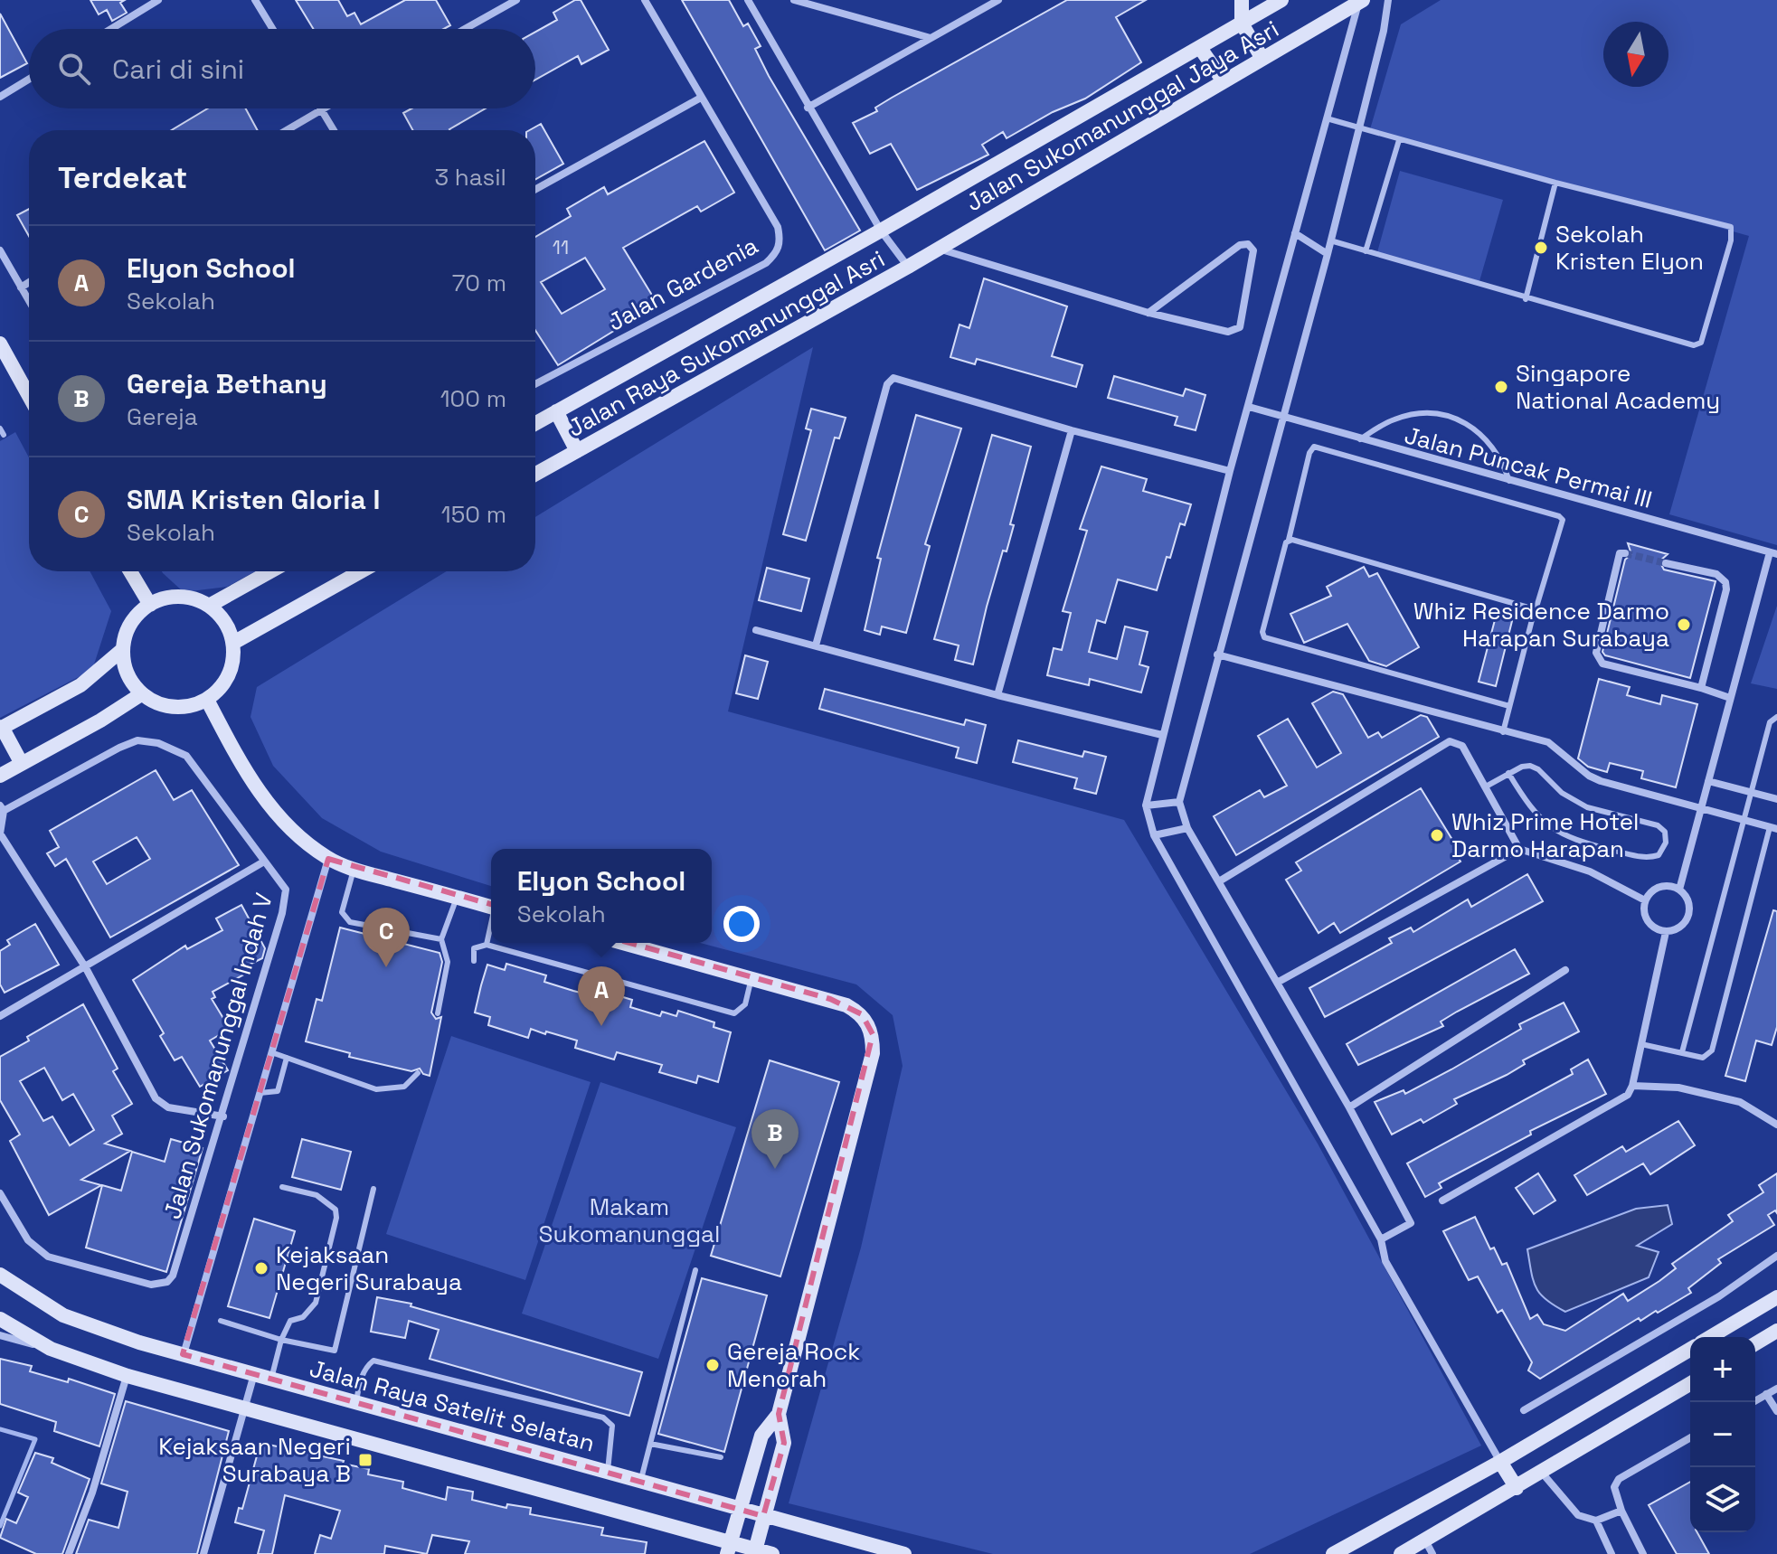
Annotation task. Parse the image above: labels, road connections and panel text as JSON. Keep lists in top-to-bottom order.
{
  "streets": {
    "street": [
      "Jalan Sukomanunggal Jaya Asri",
      "Jalan Gardenia",
      "Jalan Raya Sukomanunggal Asri",
      "Jalan Puncak Permai III",
      "Jalan Sukomanunggal Indah V",
      "Jalan Raya Satelit Selatan"
    ]
  },
  "crossings": [
    ["Jalan Sukomanunggal Jaya Asri", "Jalan Raya Sukomanunggal Asri"]
  ],
  "parks": ["Makam Sukomanunggal"],
  "places": {
    "other": [
      "Sekolah Kristen Elyon",
      "Singapore National Academy",
      "Whiz Residence Darmo Harapan Surabaya",
      "Whiz Prime Hotel Darmo Harapan",
      "Kejaksaan Negeri Surabaya",
      "Gereja Rock Menorah"
    ],
    "transit": ["Kejaksaan Negeri Surabaya B"]
  },
  "house_numbers": ["11"],
  "north": "bottom",
  "page": {
    "search": "Cari di sini",
    "heading": ["Terdekat", "3 hasil"],
    "list": [
      {
        "mark": "A",
        "name": "Elyon School",
        "note": "Sekolah",
        "value": "70 m"
      },
      {
        "mark": "B",
        "name": "Gereja Bethany",
        "note": "Gereja",
        "value": "100 m"
      },
      {
        "mark": "C",
        "name": "SMA Kristen Gloria I",
        "note": "Sekolah",
        "value": "150 m"
      }
    ],
    "popup": ["Elyon School", "Sekolah"],
    "pins": ["C", "A", "B"],
    "map_buttons": ["+", "−"]
  }
}
